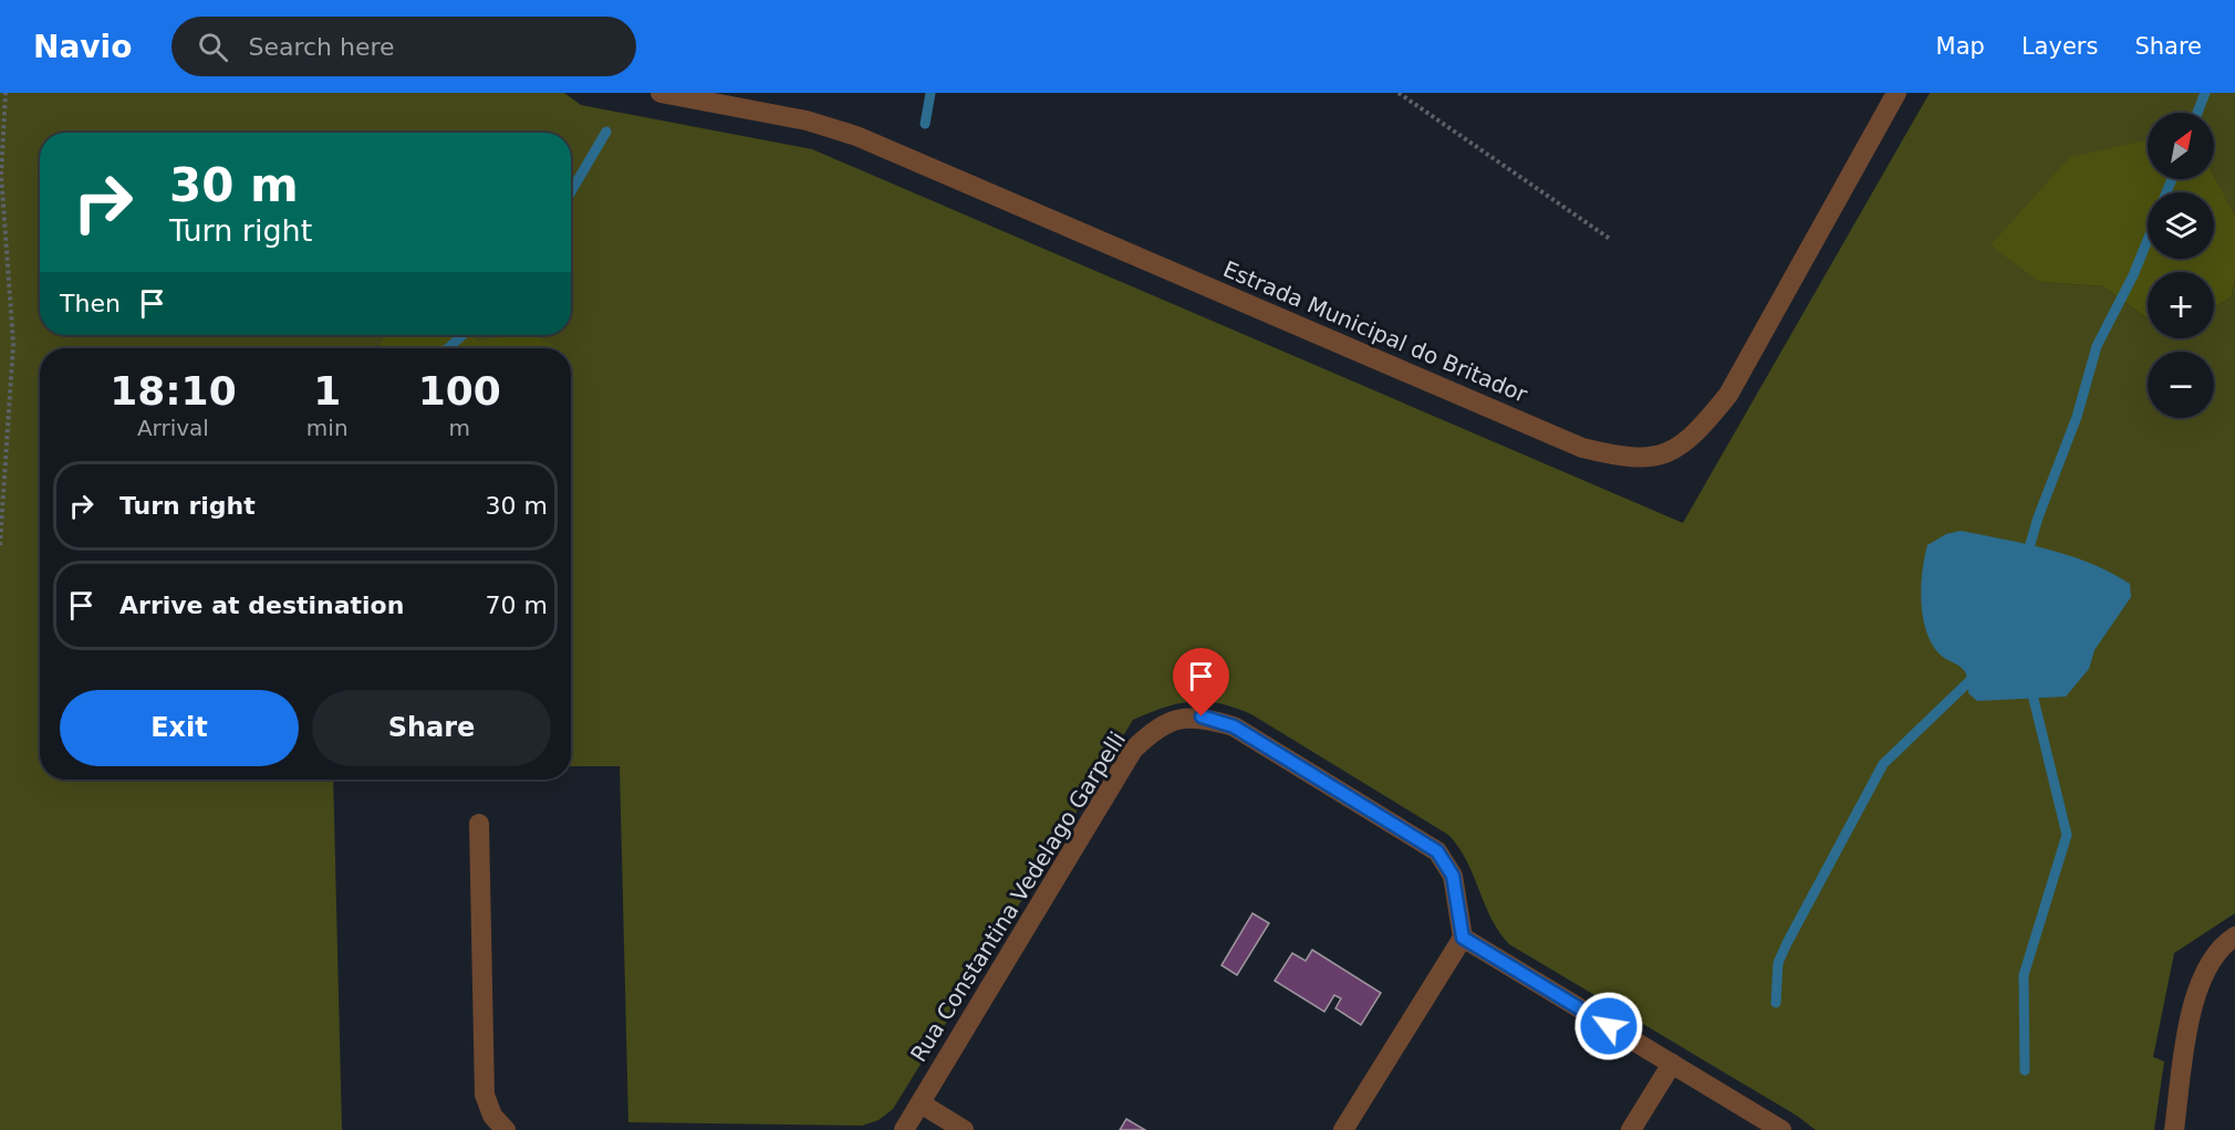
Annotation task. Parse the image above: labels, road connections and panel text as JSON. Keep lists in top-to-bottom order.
{
  "streets": {
    "street": ["Estrada Municipal do Britador", "Rua Constantina Vedelago Garpelli"]
  },
  "north": "top right",
  "page": {
    "header": "Navio",
    "search": "Search here",
    "nav": ["Map", "Layers", "Share"],
    "map_buttons": ["+", "−"],
    "turn": ["30 m", "Turn right"],
    "then": "Then",
    "eta": [
      "18:10",
      "Arrival",
      "1",
      "min",
      "100",
      "m"
    ],
    "list": [
      {
        "name": "Turn right",
        "value": "30 m"
      },
      {
        "name": "Arrive at destination",
        "value": "70 m"
      }
    ],
    "buttons": ["Exit", "Share"]
  }
}
